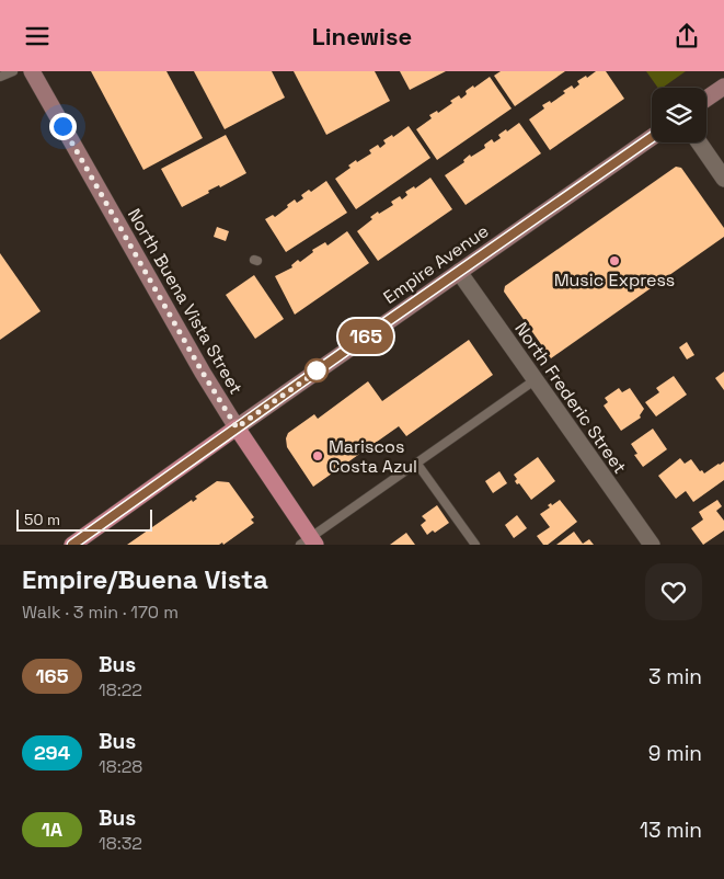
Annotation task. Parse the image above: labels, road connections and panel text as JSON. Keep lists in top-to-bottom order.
{
  "streets": {
    "main road": ["Empire Avenue", "North Buena Vista Street"],
    "street": ["North Frederic Street"]
  },
  "crossings": [
    ["Empire Avenue", "North Buena Vista Street"],
    ["Empire Avenue", "North Frederic Street"]
  ],
  "places": ["Music Express", "Mariscos Costa Azul"],
  "lines": ["bus line 165"],
  "scale_bar": "50 m",
  "page": {
    "header": "Linewise",
    "on_map": "165",
    "scale": "50 m",
    "heading": ["Empire/Buena Vista", "Walk · 3 min · 170 m"],
    "list": [
      {
        "mark": "165",
        "name": "Bus",
        "note": "18:22",
        "value": "3 min"
      },
      {
        "mark": "294",
        "name": "Bus",
        "note": "18:28",
        "value": "9 min"
      },
      {
        "mark": "1A",
        "name": "Bus",
        "note": "18:32",
        "value": "13 min"
      }
    ]
  }
}
